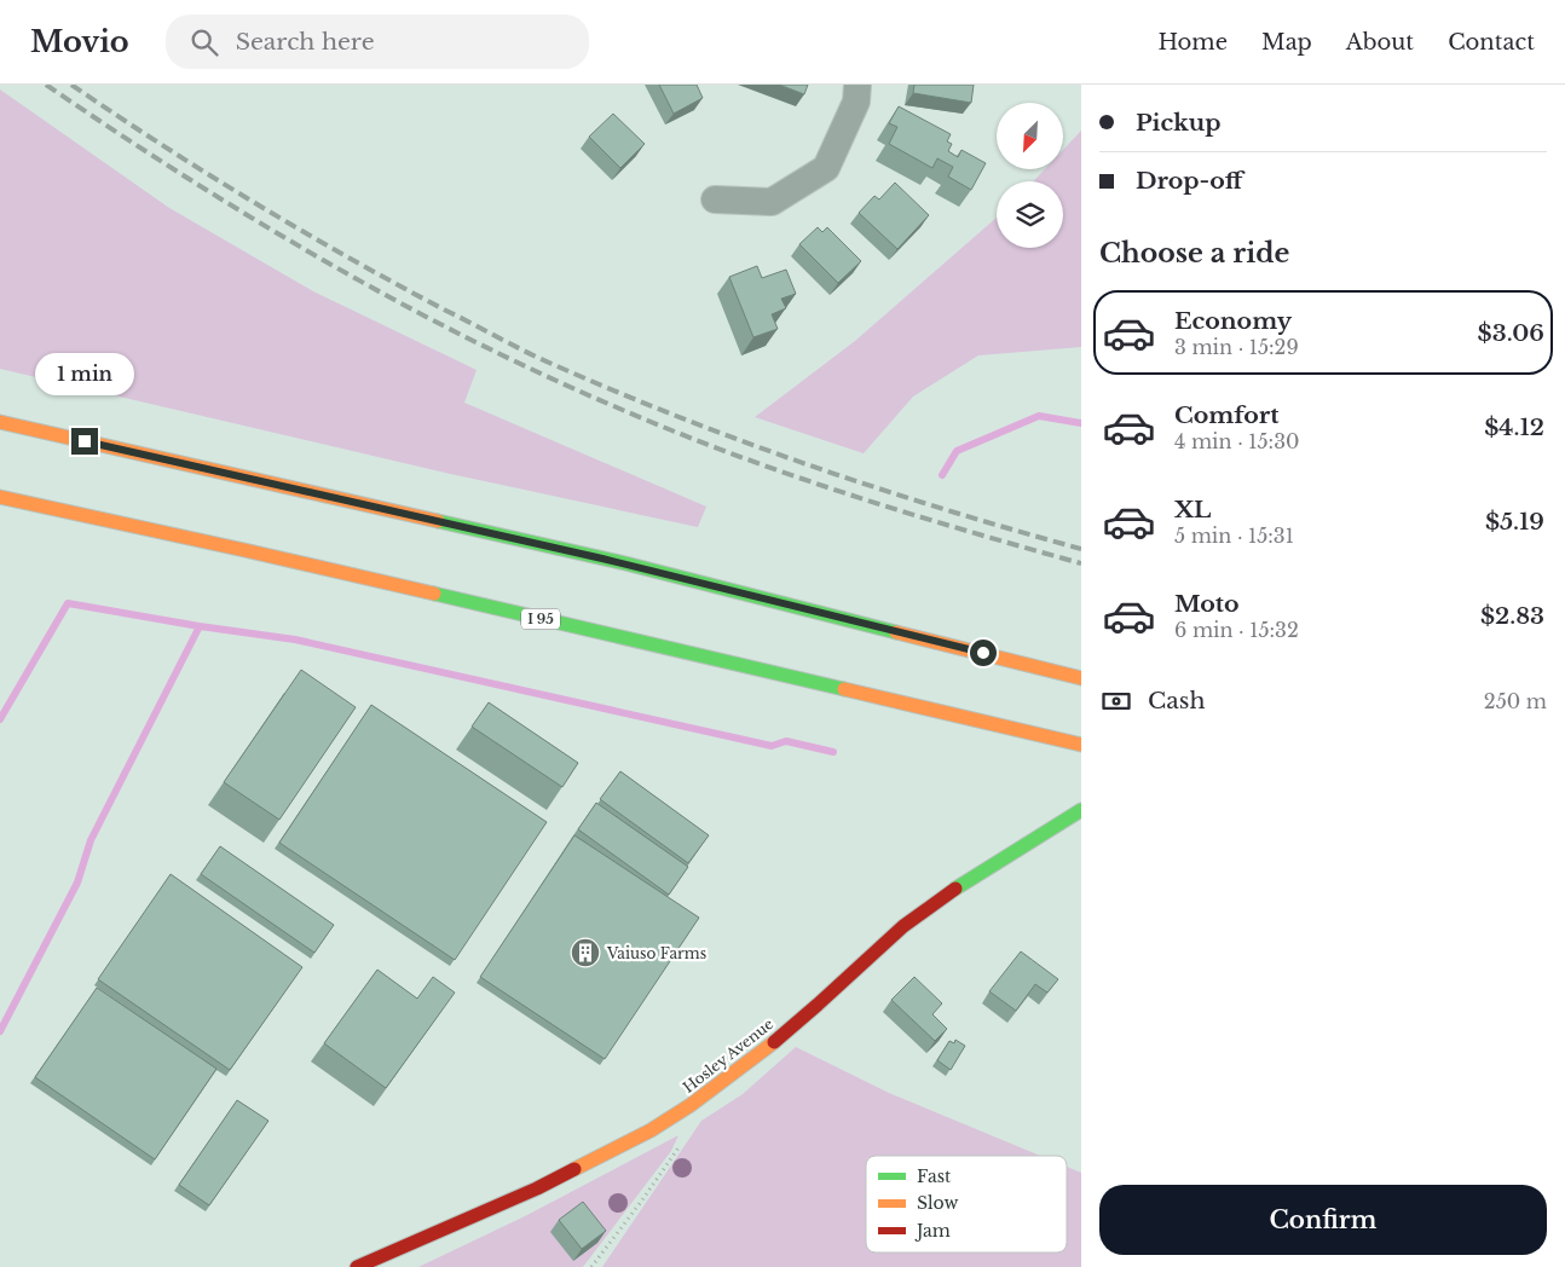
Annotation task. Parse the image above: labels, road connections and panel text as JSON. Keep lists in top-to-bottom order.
{
  "streets": {
    "main road": ["I 95", "Hosley Avenue"]
  },
  "places": {
    "building": ["Vaiuso Farms"]
  },
  "legend": ["Fast", "Slow", "Jam"],
  "north": "bottom left",
  "page": {
    "header": "Movio",
    "search": "Search here",
    "nav": [
      "Home",
      "Map",
      "About",
      "Contact"
    ],
    "banner": ["Pickup", "Drop-off"],
    "heading": "Choose a ride",
    "list": [
      {
        "name": "Economy",
        "note": "3 min · 15:29",
        "value": "$3.06"
      },
      {
        "name": "Comfort",
        "note": "4 min · 15:30",
        "value": "$4.12"
      },
      {
        "name": "XL",
        "note": "5 min · 15:31",
        "value": "$5.19"
      },
      {
        "name": "Moto",
        "note": "6 min · 15:32",
        "value": "$2.83"
      }
    ],
    "bubble": "1 min",
    "pay": ["Cash", "250 m"],
    "buttons": "Confirm"
  }
}
